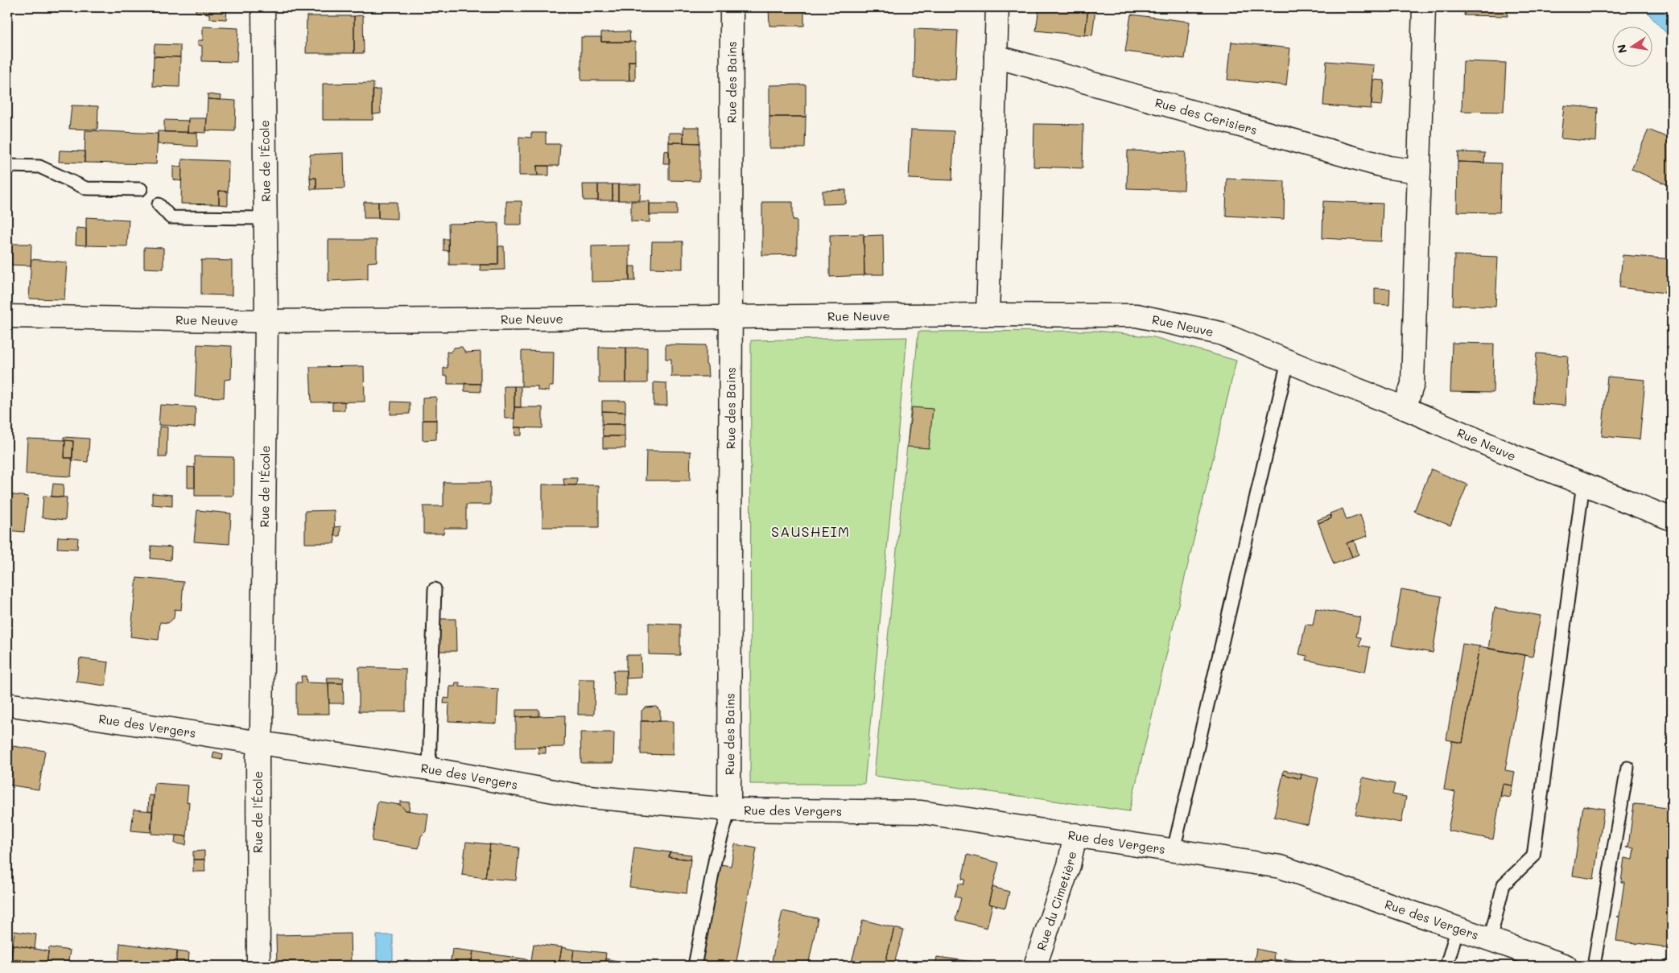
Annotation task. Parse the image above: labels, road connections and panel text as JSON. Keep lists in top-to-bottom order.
{
  "streets": {
    "street": [
      "Rue des Bains",
      "Rue des Cerisiers",
      "Rue de l'École",
      "Rue Neuve",
      "Rue des Vergers",
      "Rue du Cimetière"
    ]
  },
  "crossings": [
    ["Rue des Bains", "Rue Neuve"],
    ["Rue des Bains", "Rue des Vergers"],
    ["Rue de l'École", "Rue Neuve"],
    ["Rue de l'École", "Rue des Vergers"],
    ["Rue des Vergers", "Rue du Cimetière"]
  ],
  "districts": ["SAUSHEIM"],
  "north": "left"
}
